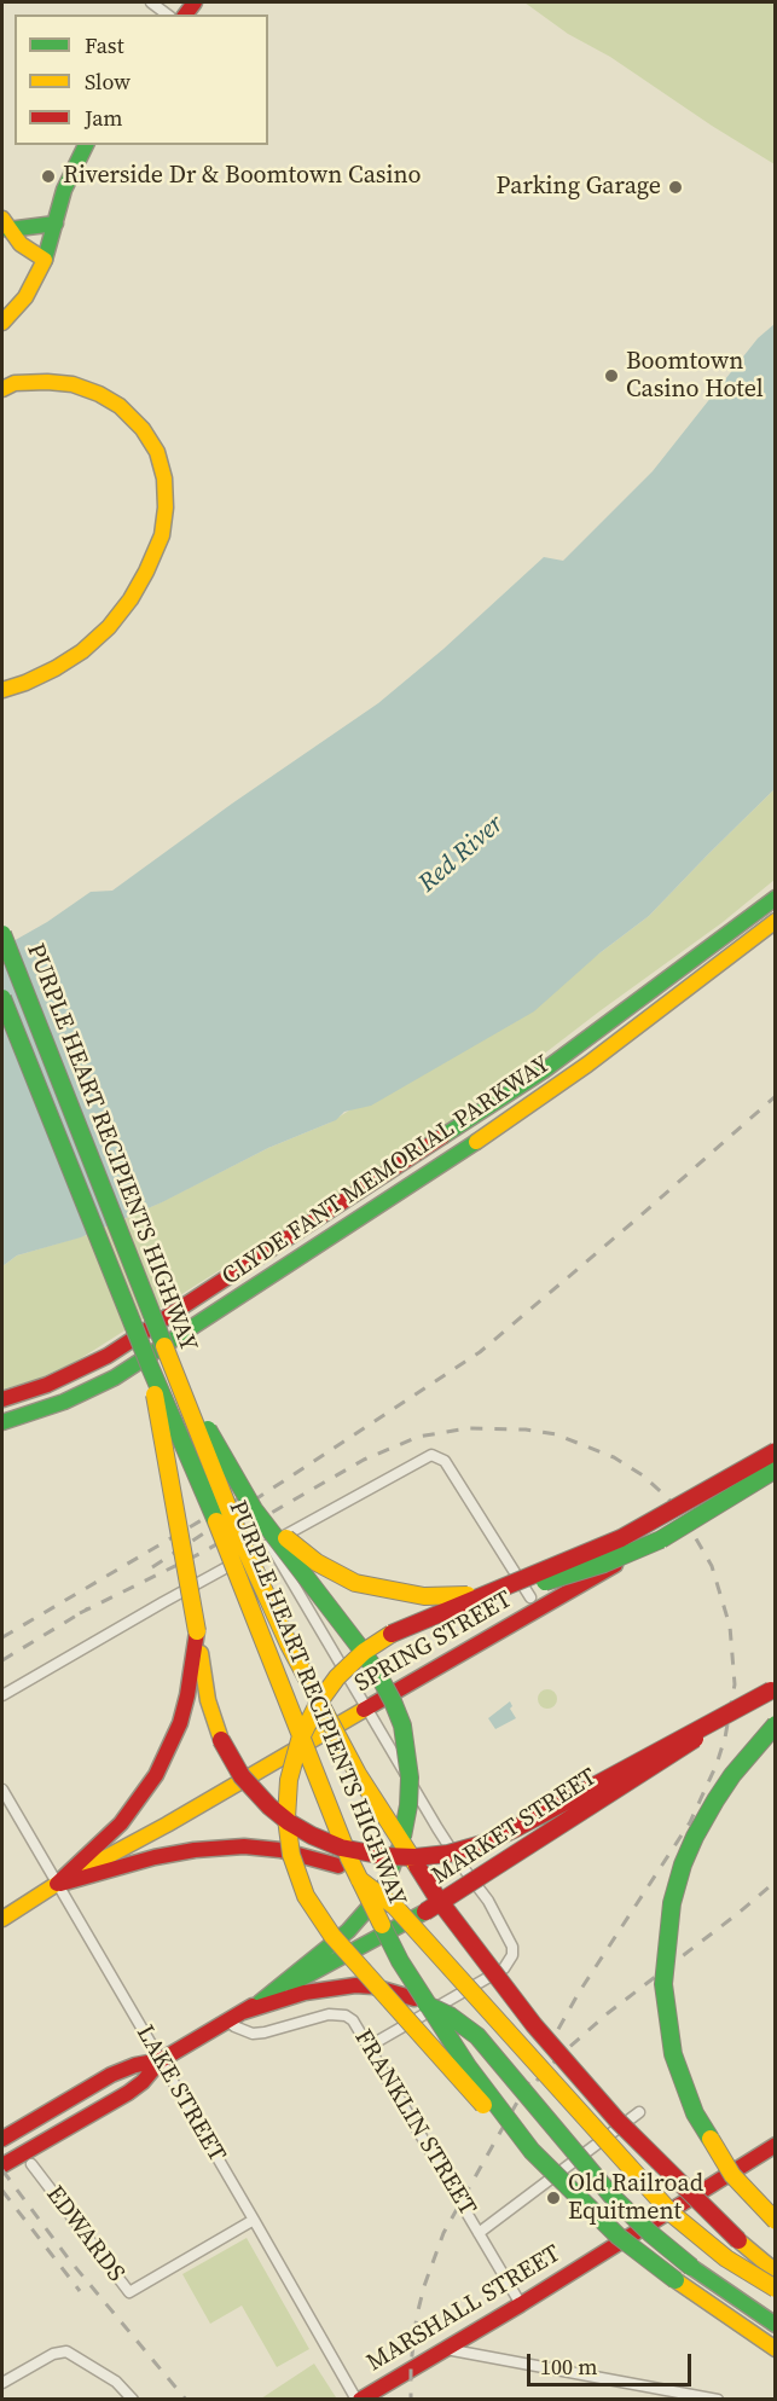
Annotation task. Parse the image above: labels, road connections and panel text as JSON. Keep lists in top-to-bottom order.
{
  "streets": {
    "main road": [
      "PURPLE HEART RECIPIENTS HIGHWAY",
      "CLYDE FANT MEMORIAL PARKWAY",
      "SPRING STREET",
      "MARKET STREET",
      "MARSHALL STREET"
    ],
    "street": ["LAKE STREET", "FRANKLIN STREET", "EDWARDS"]
  },
  "crossings": [
    ["SPRING STREET", "LAKE STREET"],
    ["MARKET STREET", "LAKE STREET"],
    ["MARKET STREET", "FRANKLIN STREET"],
    ["LAKE STREET", "EDWARDS"],
    ["LAKE STREET", "MARSHALL STREET"],
    ["FRANKLIN STREET", "MARSHALL STREET"]
  ],
  "water": ["Red River"],
  "places": [
    "Riverside Dr & Boomtown Casino",
    "Parking Garage",
    "Boomtown Casino Hotel",
    "Old Railroad Equitment"
  ],
  "legend": ["Fast", "Slow", "Jam"],
  "scale_bar": "100 m"
}
